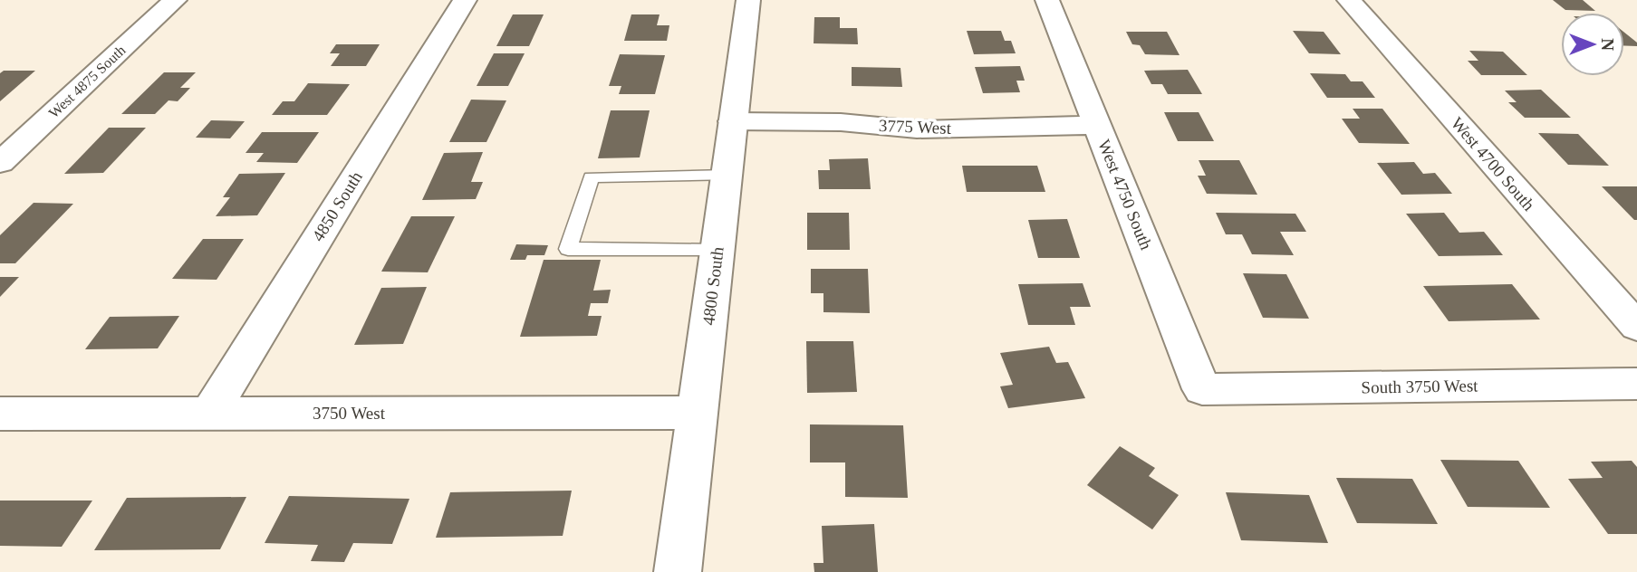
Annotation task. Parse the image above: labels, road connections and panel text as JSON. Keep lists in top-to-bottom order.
{
  "streets": {
    "street": [
      "West 4875 South",
      "3775 West",
      "West 4700 South",
      "West 4750 South",
      "4850 South",
      "4800 South",
      "South 3750 West",
      "3750 West"
    ]
  },
  "crossings": [
    ["3775 West", "West 4750 South"],
    ["3775 West", "4800 South"],
    ["West 4750 South", "South 3750 West"],
    ["4850 South", "3750 West"],
    ["4800 South", "3750 West"]
  ],
  "north": "right"
}
